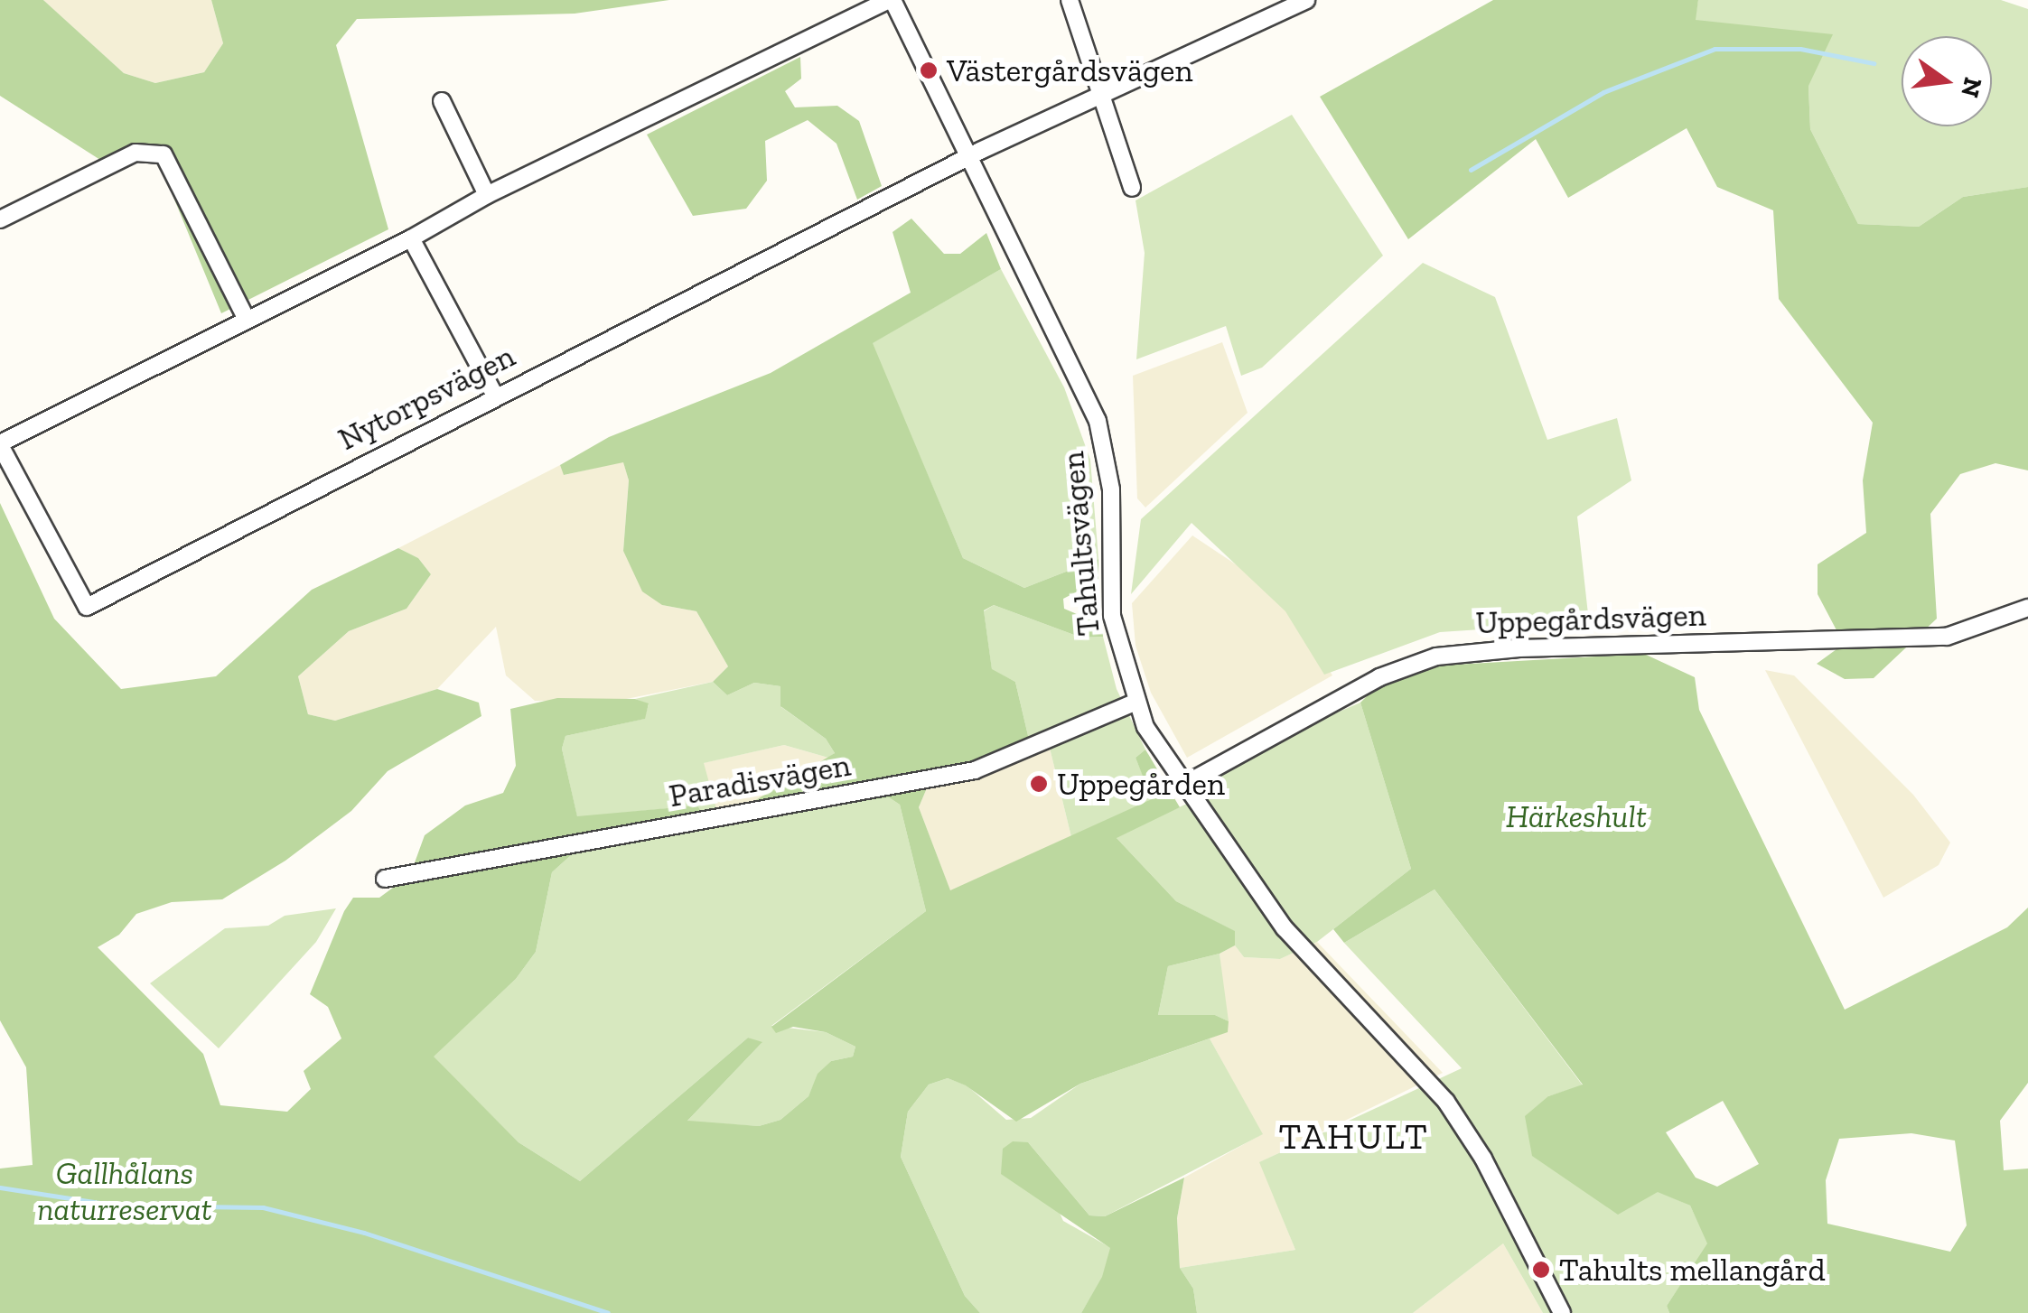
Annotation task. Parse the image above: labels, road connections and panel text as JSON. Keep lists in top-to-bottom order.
{
  "streets": {
    "street": [
      "Nytorpsvägen",
      "Tahultsvägen",
      "Uppegårdsvägen",
      "Paradisvägen"
    ]
  },
  "crossings": [
    ["Nytorpsvägen", "Tahultsvägen"],
    ["Tahultsvägen", "Uppegårdsvägen"],
    ["Tahultsvägen", "Paradisvägen"]
  ],
  "districts": ["TAHULT"],
  "parks": ["Härkeshult", "Gallhålans naturreservat"],
  "places": ["Västergårdsvägen", "Uppegården", "Tahults mellangård"],
  "north": "right"
}
